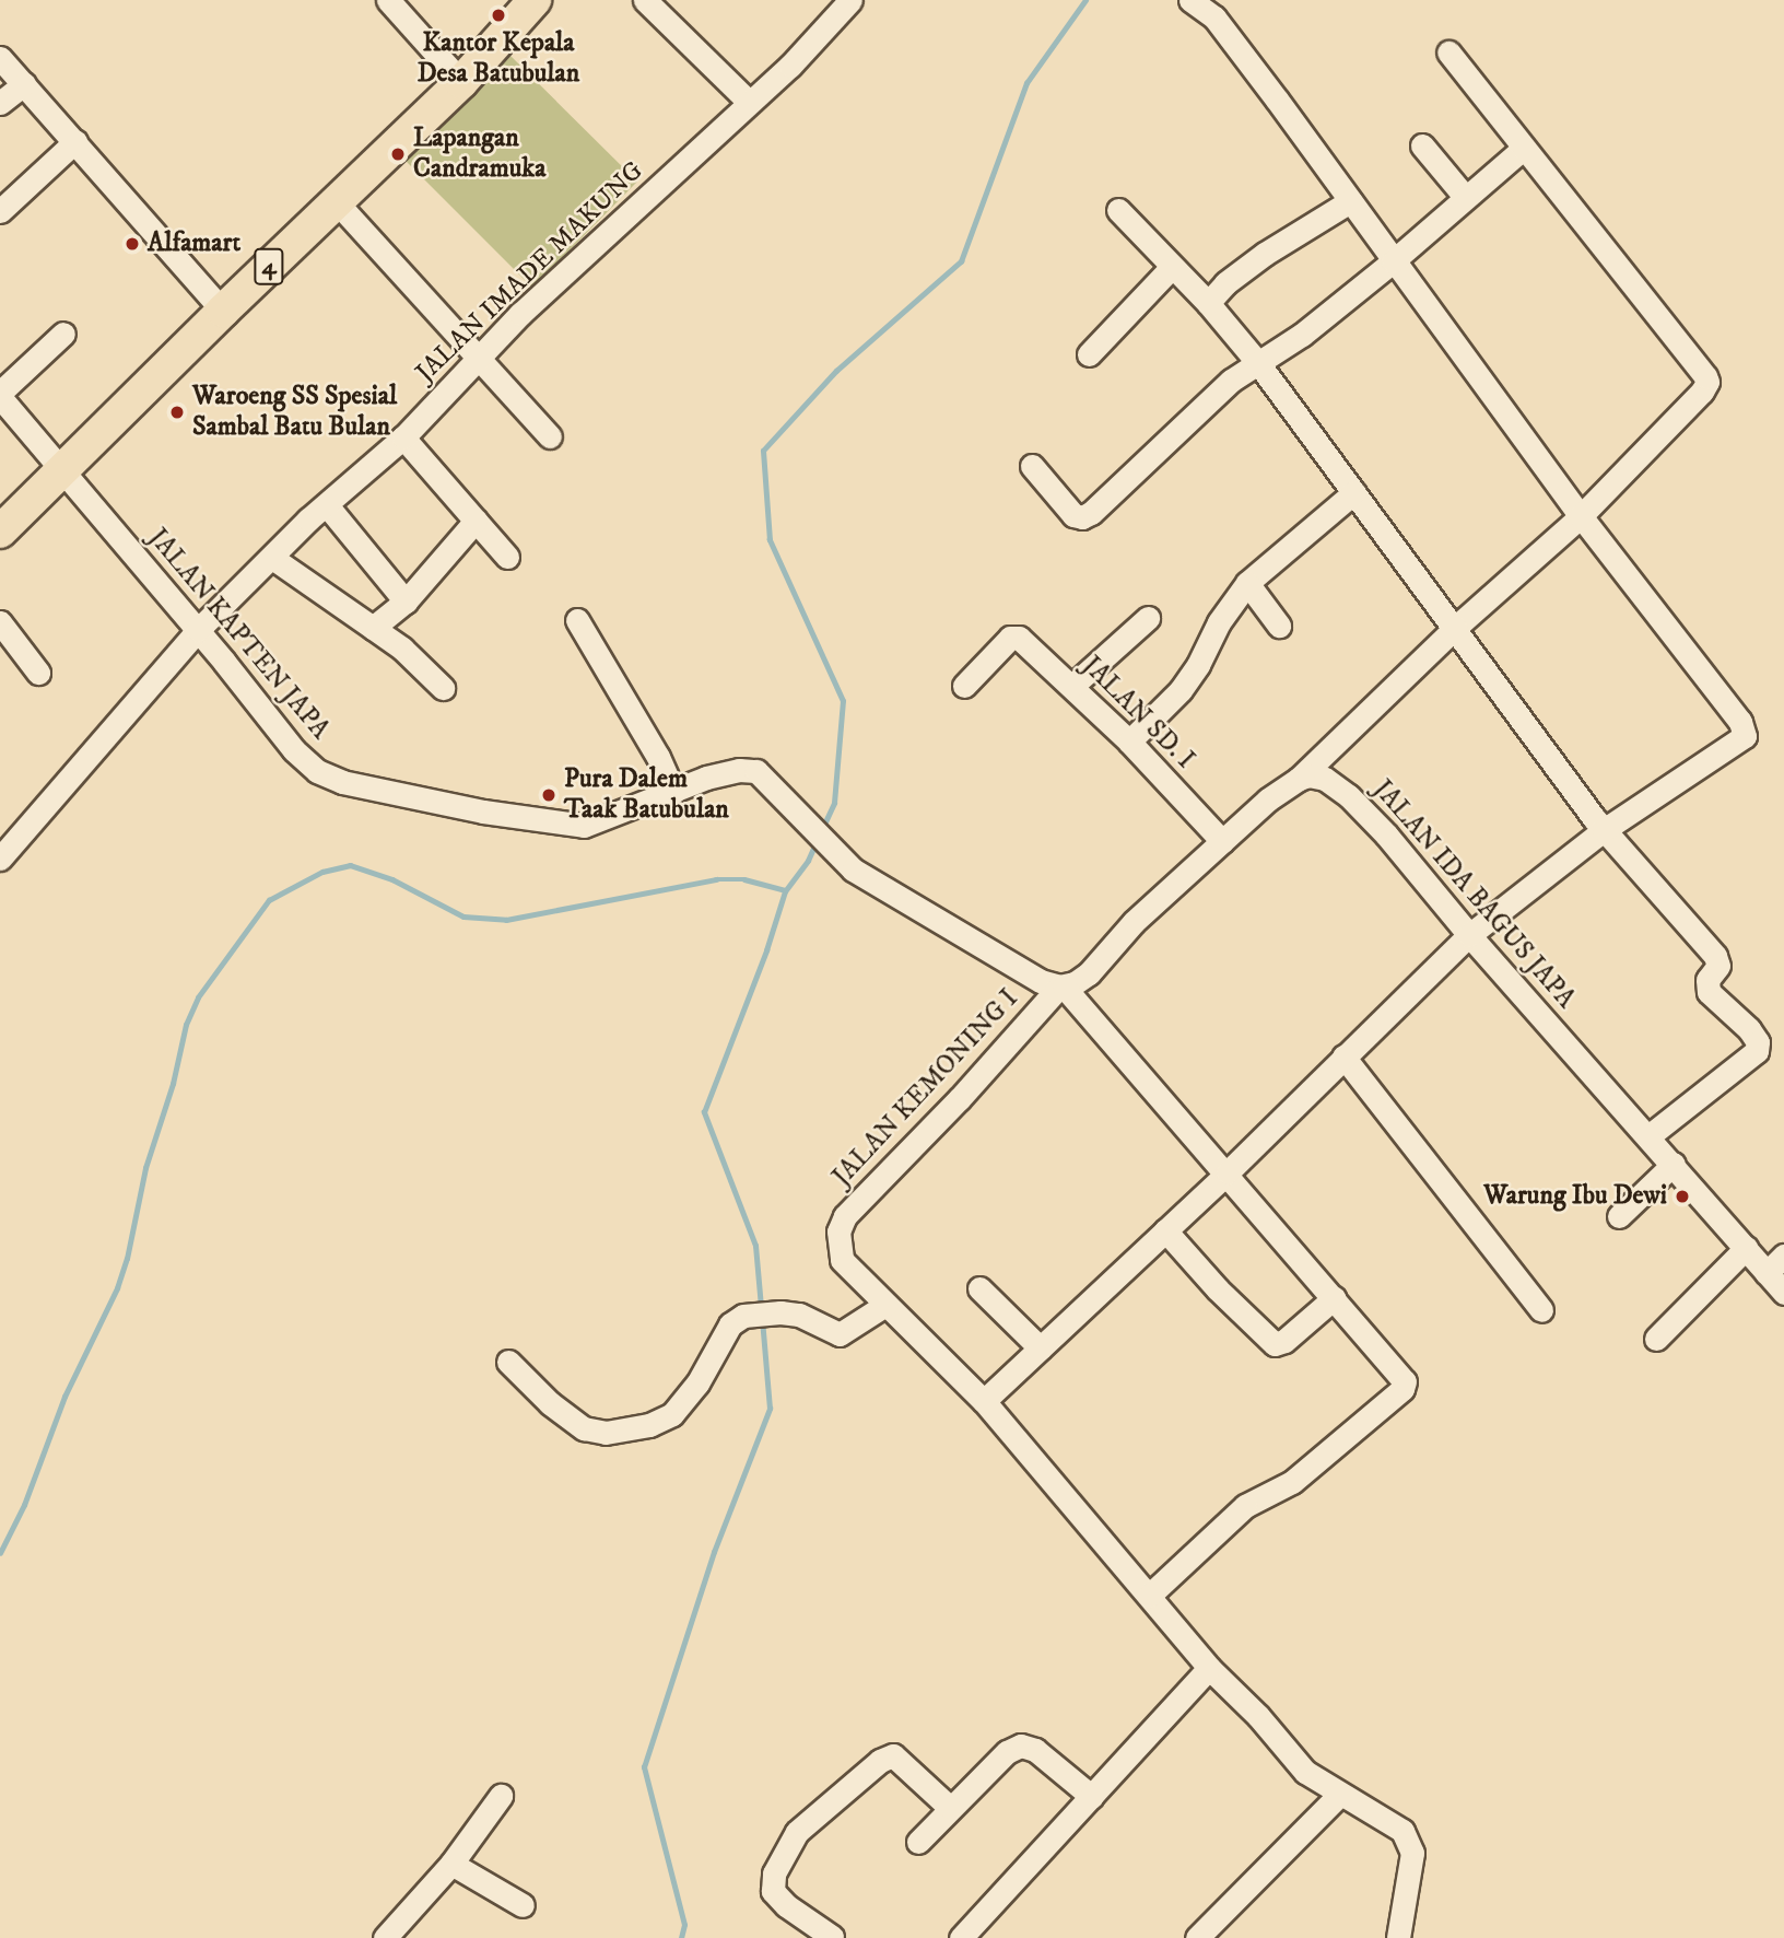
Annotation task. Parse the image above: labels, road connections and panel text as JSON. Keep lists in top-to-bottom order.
{
  "streets": {
    "highway": ["4"],
    "street": [
      "JALAN IMADE MAKUNG",
      "JALAN KAPTEN JAPA",
      "JALAN SD. I",
      "JALAN IDA BAGUS JAPA",
      "JALAN KEMONING I"
    ]
  },
  "crossings": [
    ["4", "JALAN KAPTEN JAPA"],
    ["JALAN IMADE MAKUNG", "JALAN KAPTEN JAPA"],
    ["JALAN KAPTEN JAPA", "JALAN KEMONING I"]
  ],
  "places": [
    "Kantor Kepala Desa Batubulan",
    "Lapangan Candramuka",
    "Alfamart",
    "Waroeng SS Spesial Sambal Batu Bulan",
    "Pura Dalem Taak Batubulan",
    "Warung Ibu Dewi"
  ]
}
